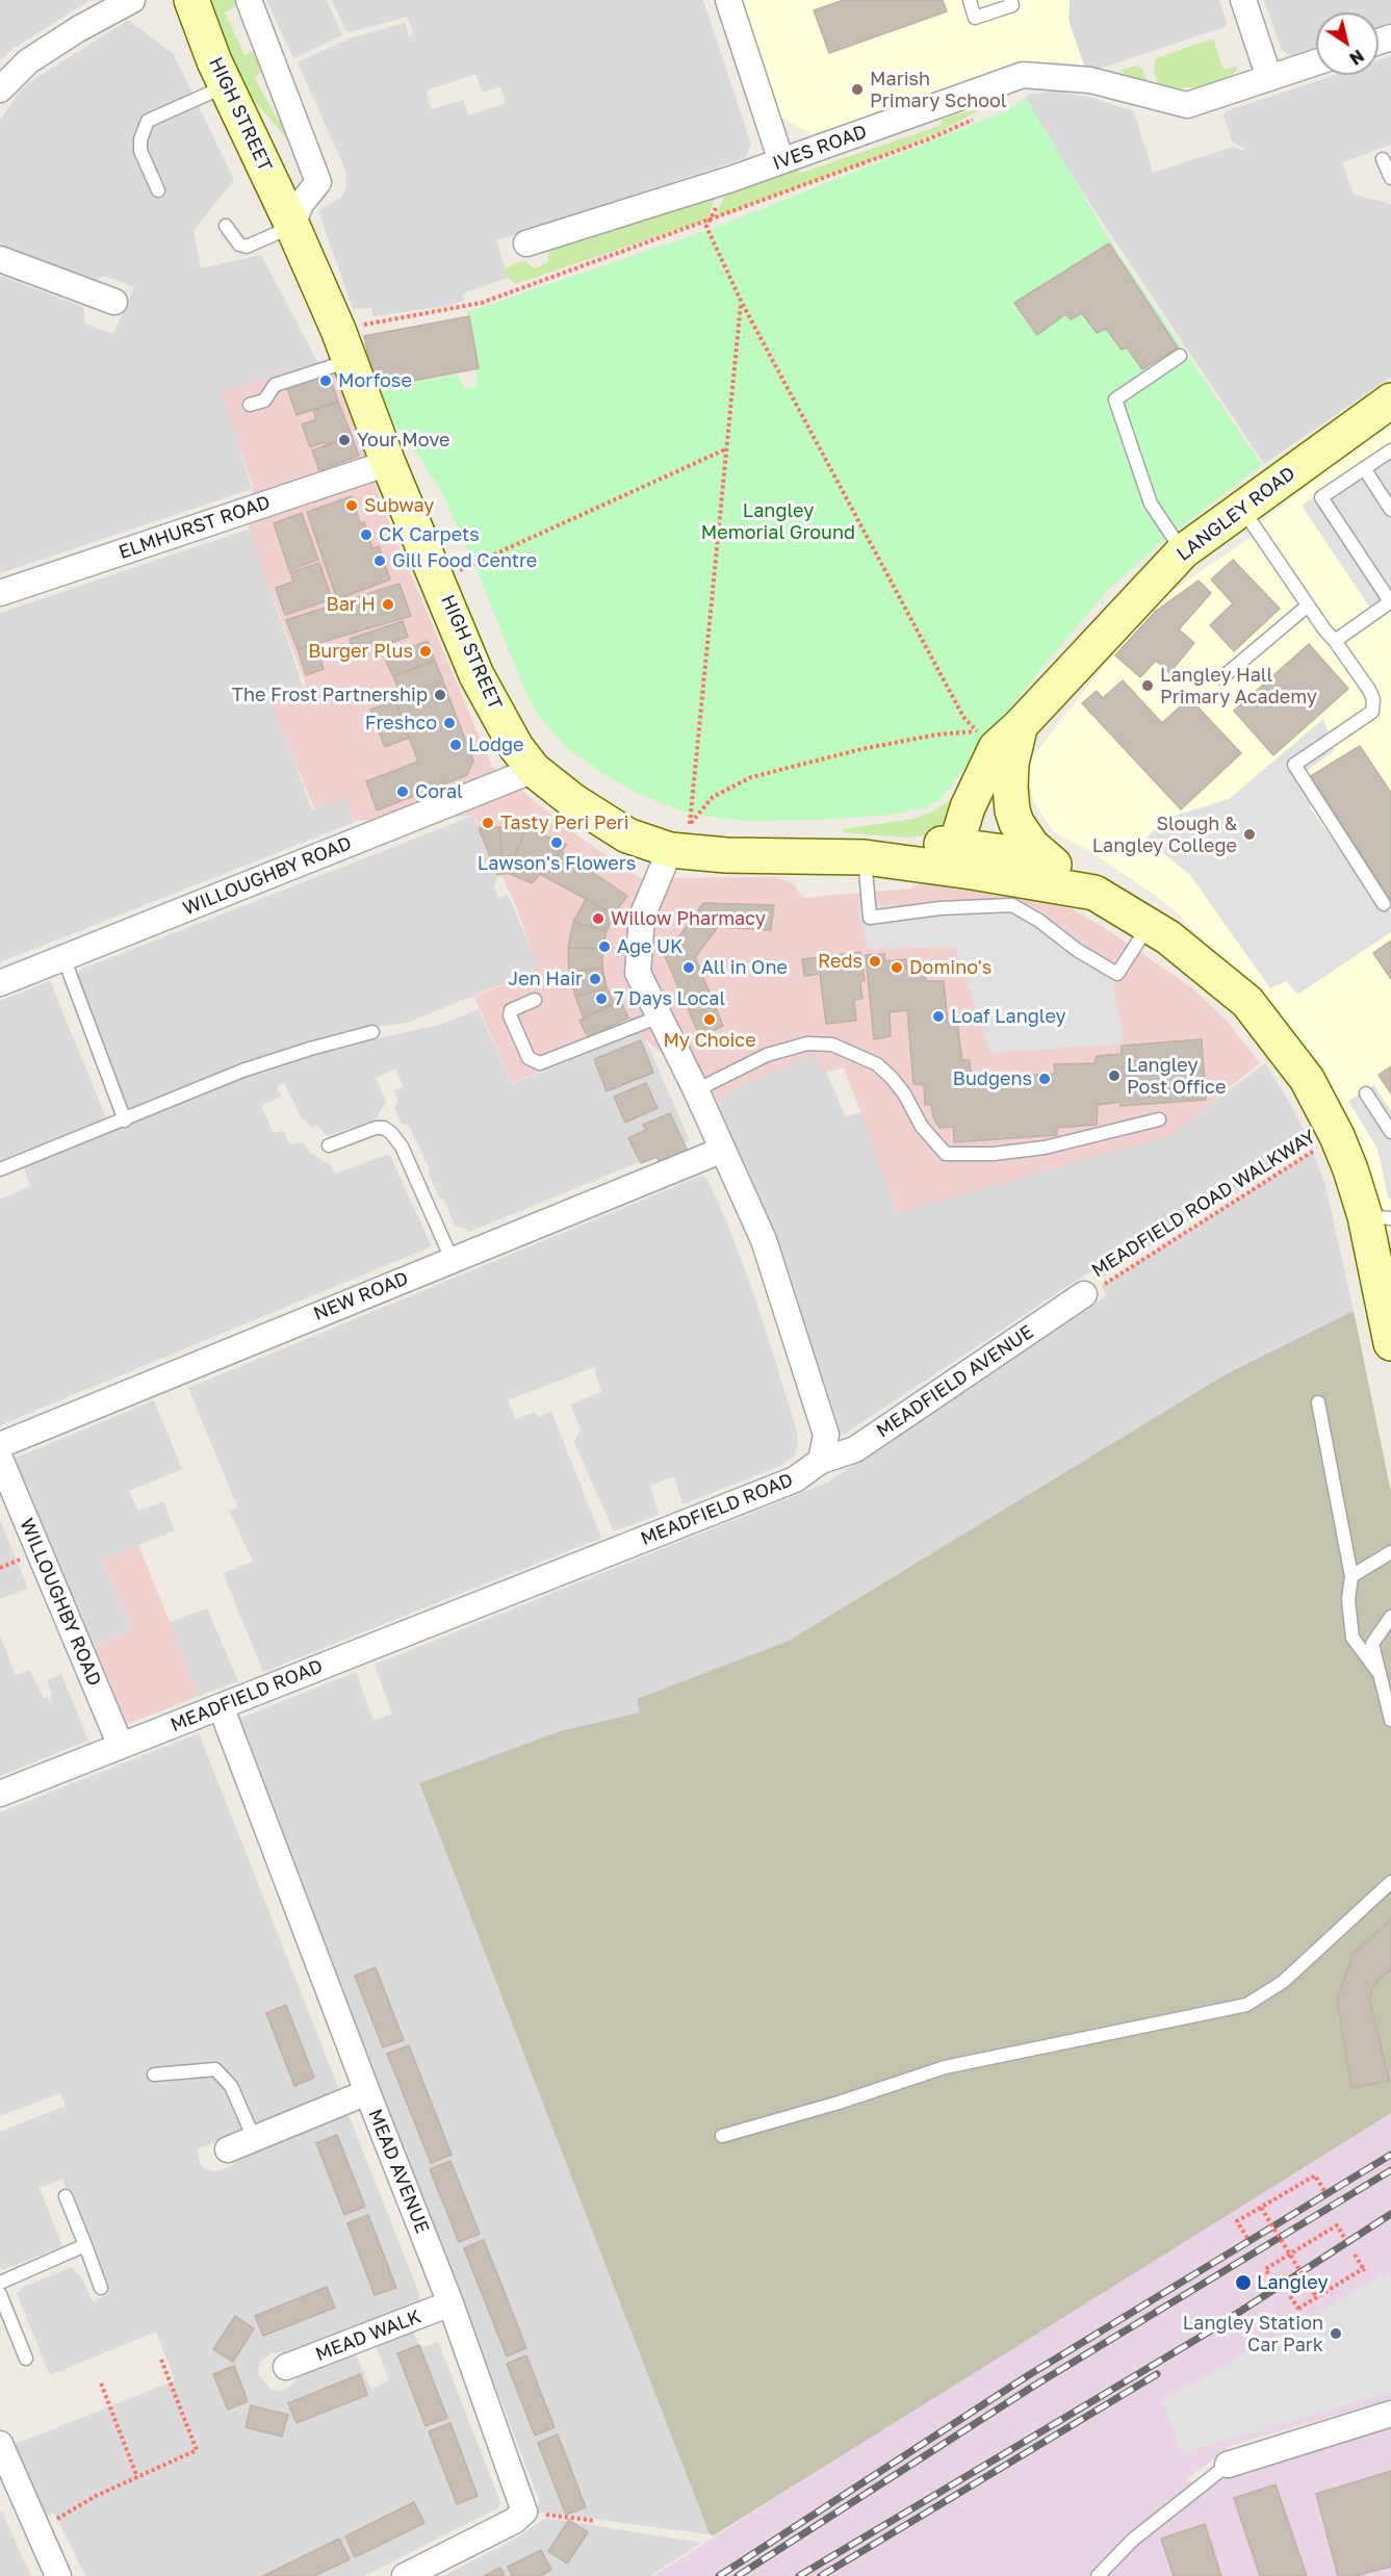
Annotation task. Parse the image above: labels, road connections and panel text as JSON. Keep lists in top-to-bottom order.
{
  "streets": {
    "main road": ["HIGH STREET", "LANGLEY ROAD"],
    "street": [
      "IVES ROAD",
      "ELMHURST ROAD",
      "WILLOUGHBY ROAD",
      "NEW ROAD",
      "MEADFIELD AVENUE",
      "MEADFIELD ROAD",
      "MEAD AVENUE",
      "MEAD WALK"
    ],
    "path": ["MEADFIELD ROAD WALKWAY"]
  },
  "crossings": [
    ["HIGH STREET", "LANGLEY ROAD"],
    ["HIGH STREET", "ELMHURST ROAD"],
    ["HIGH STREET", "WILLOUGHBY ROAD"],
    ["WILLOUGHBY ROAD", "MEADFIELD ROAD"],
    ["MEADFIELD ROAD WALKWAY", "MEADFIELD AVENUE"],
    ["MEADFIELD AVENUE", "MEADFIELD ROAD"],
    ["MEADFIELD ROAD", "MEAD AVENUE"],
    ["MEAD AVENUE", "MEAD WALK"]
  ],
  "parks": ["Langley Memorial Ground"],
  "places": [
    "Marish Primary School",
    "Morfose",
    "Your Move",
    "Subway",
    "CK Carpets",
    "Gill Food Centre",
    "Bar H",
    "Burger Plus",
    "Langley Hall Primary Academy",
    "The Frost Partnership",
    "Freshco",
    "Lodge",
    "Coral",
    "Tasty Peri Peri",
    "Slough & Langley College",
    "Lawson's Flowers",
    "Willow Pharmacy",
    "Age UK",
    "Reds",
    "All in One",
    "Domino's",
    "Jen Hair",
    "7 Days Local",
    "Loaf Langley",
    "My Choice",
    "Langley Post Office",
    "Budgens",
    "Langley",
    "Langley Station Car Park"
  ],
  "north": "bottom right"
}
